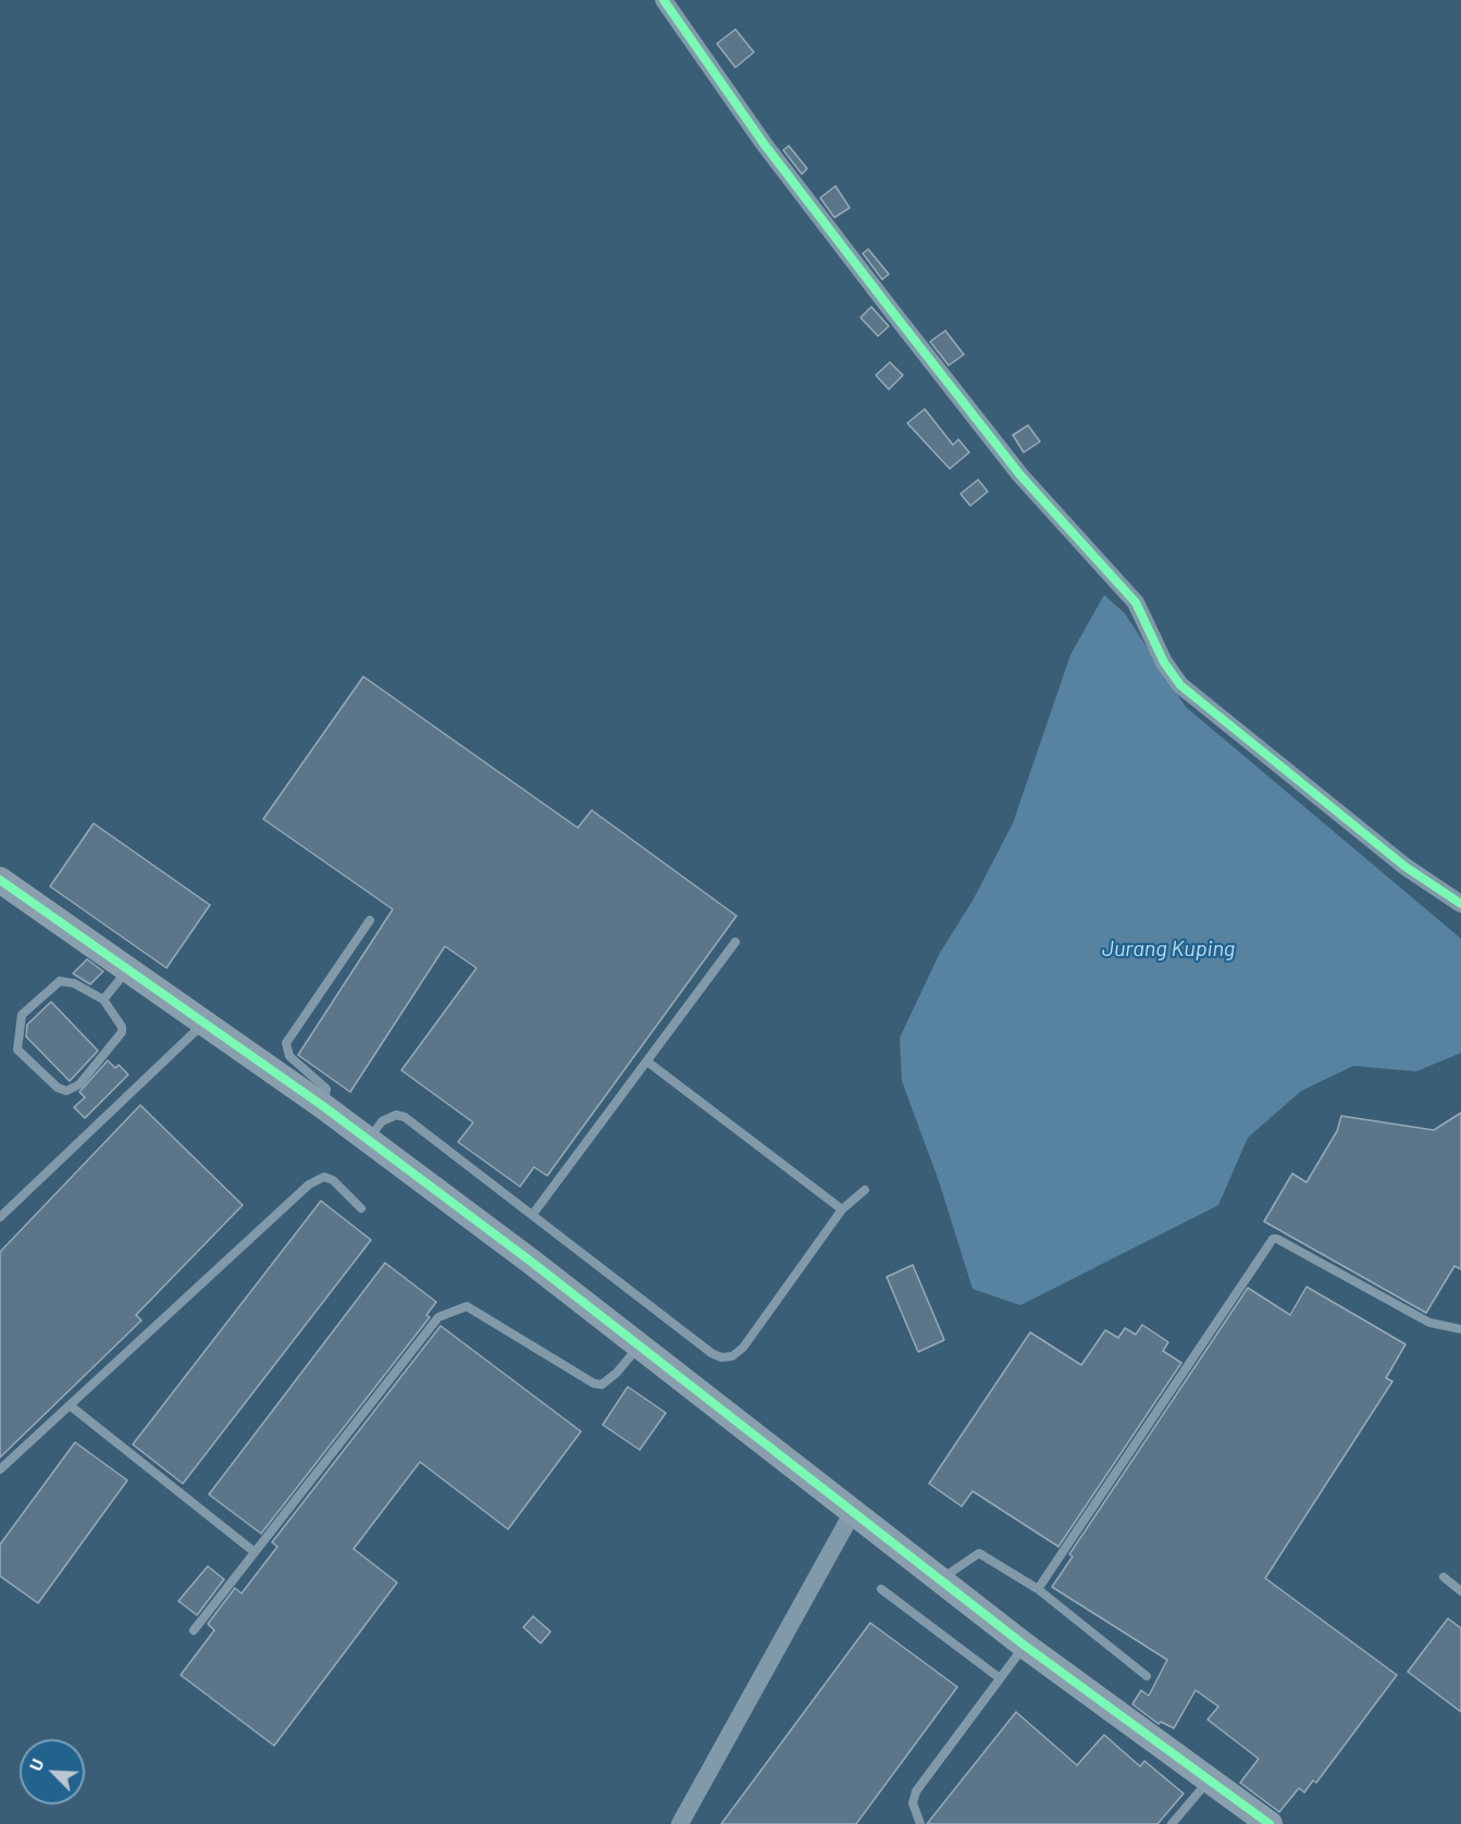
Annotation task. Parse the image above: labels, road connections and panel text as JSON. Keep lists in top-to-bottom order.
{
  "water": ["Jurang Kuping"],
  "north": "top left"
}
